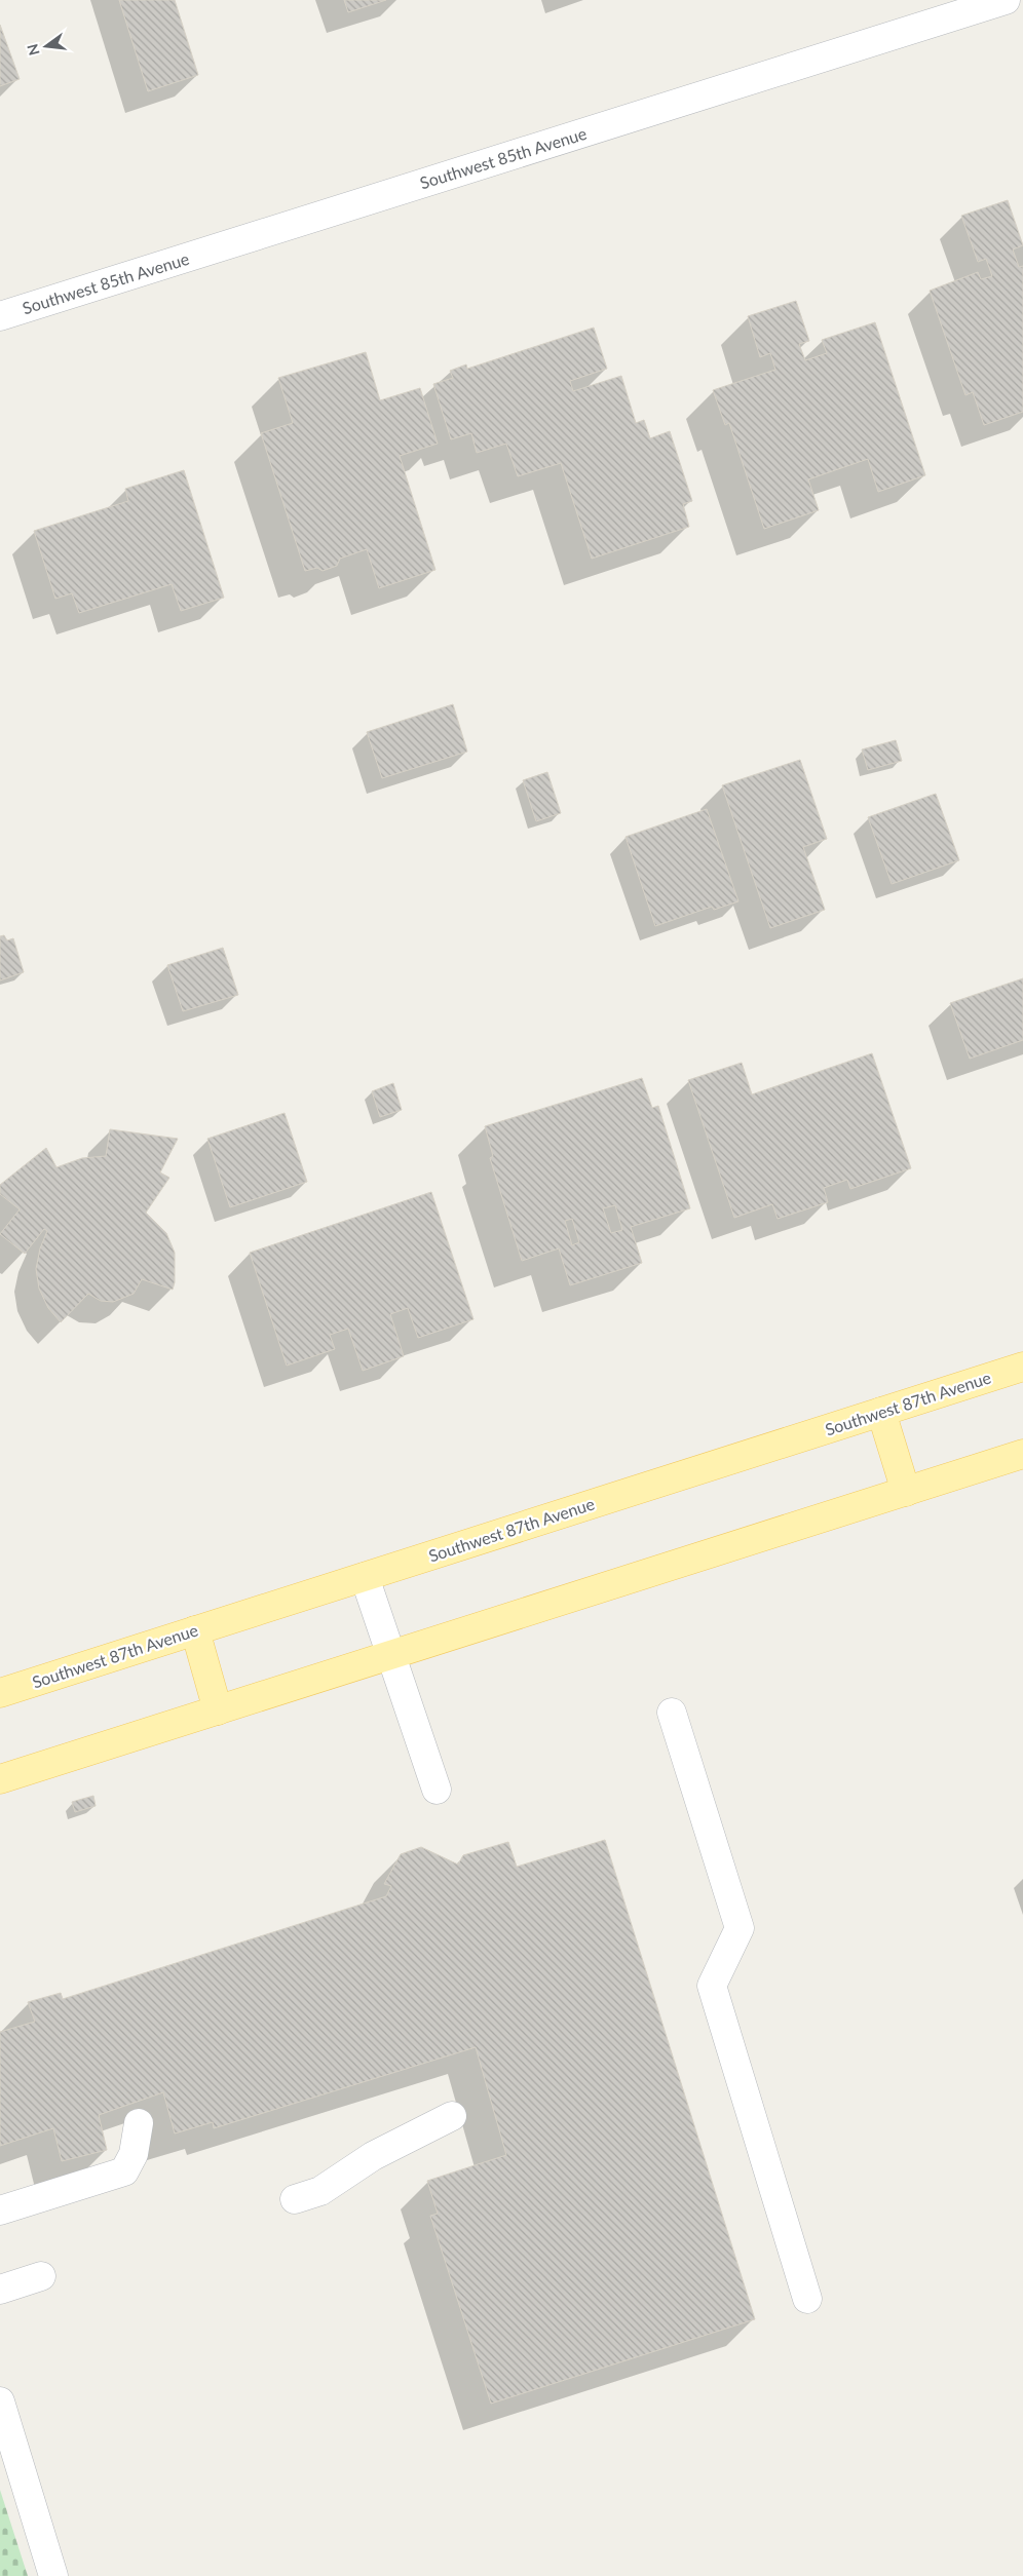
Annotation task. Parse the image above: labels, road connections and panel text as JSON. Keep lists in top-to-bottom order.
{
  "streets": {
    "main road": ["Southwest 87th Avenue"],
    "street": ["Southwest 85th Avenue"]
  },
  "north": "left"
}
